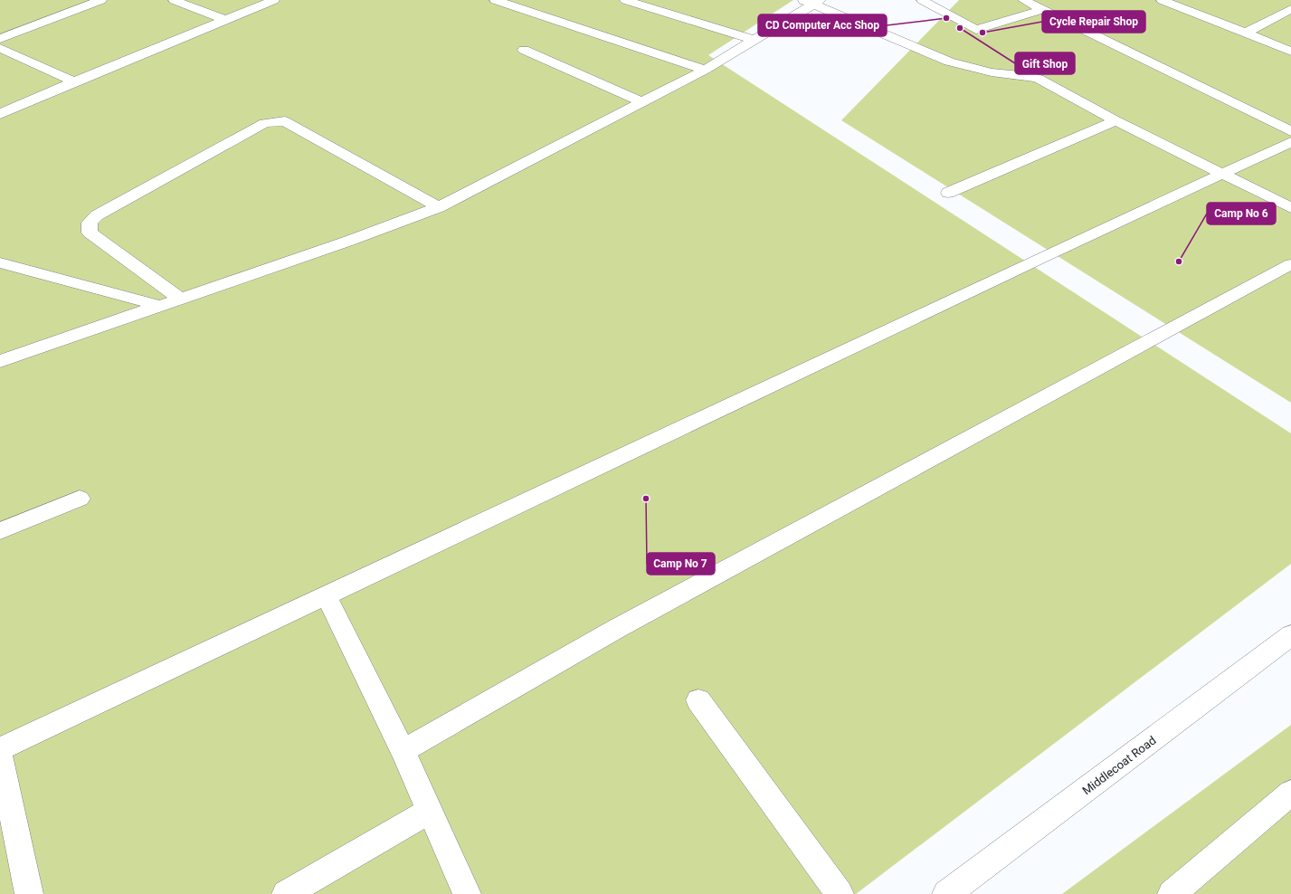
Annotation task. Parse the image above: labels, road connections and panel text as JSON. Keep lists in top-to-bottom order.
{
  "streets": {
    "street": ["Middlecoat Road"]
  },
  "places": [
    "CD Computer Acc Shop",
    "Gift Shop",
    "Cycle Repair Shop",
    "Camp No 6",
    "Camp No 7"
  ]
}
